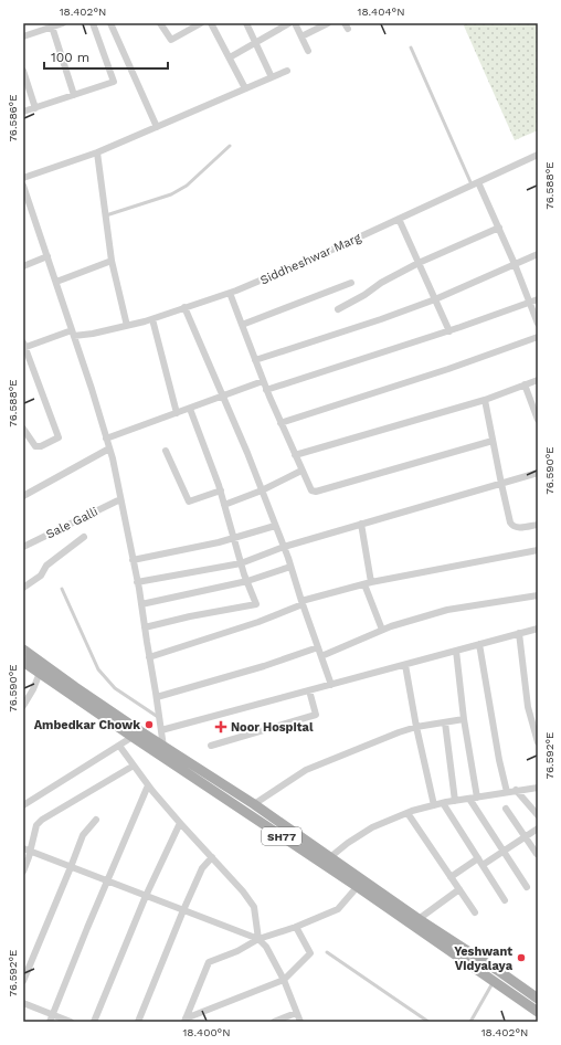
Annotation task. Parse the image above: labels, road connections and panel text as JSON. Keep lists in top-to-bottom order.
{
  "streets": {
    "main road": ["SH77"],
    "street": ["Siddheshwar Marg", "Sale Galli"]
  },
  "places": {
    "other": ["Ambedkar Chowk", "Yeshwant Vidyalaya"],
    "health": ["Noor Hospital"]
  },
  "scale_bar": "100 m",
  "coordinates": [
    "18.402°N",
    "18.404°N",
    "76.586°E",
    "76.588°E",
    "76.590°E",
    "76.592°E",
    "18.400°N"
  ]
}
